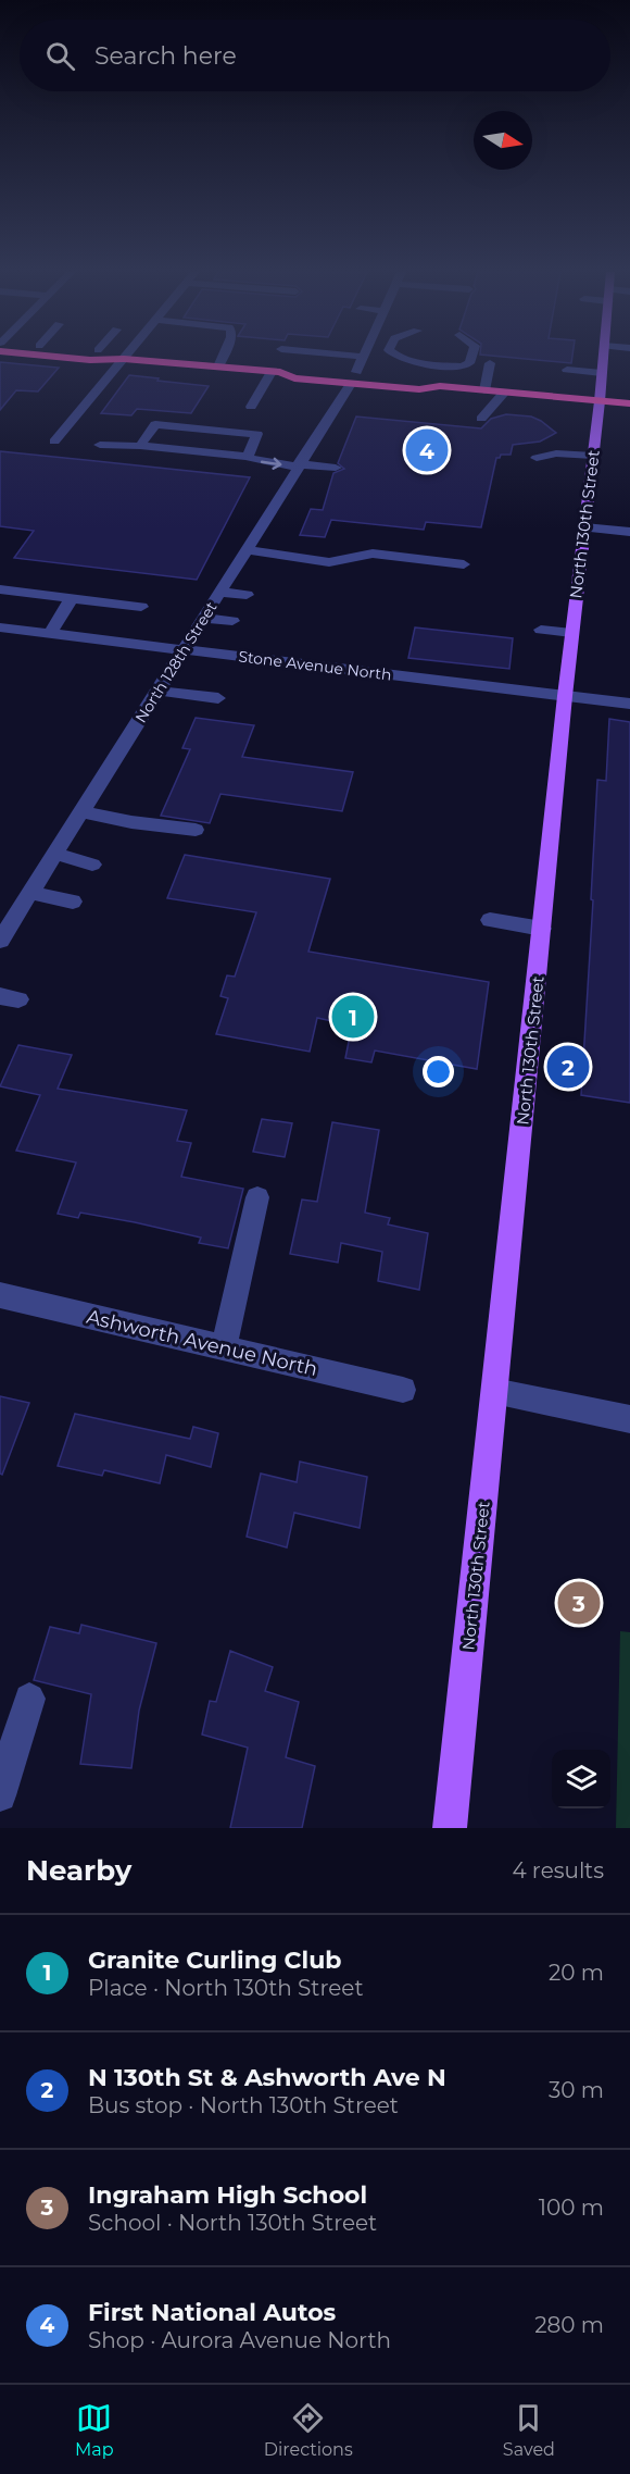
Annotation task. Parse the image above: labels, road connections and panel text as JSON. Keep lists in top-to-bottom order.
{
  "streets": {
    "main road": ["North 130th Street"],
    "street": ["North 128th Street", "Stone Avenue North", "Ashworth Avenue North"]
  },
  "crossings": [
    ["North 130th Street", "Stone Avenue North"],
    ["North 128th Street", "Stone Avenue North"]
  ],
  "north": "right",
  "page": {
    "search": "Search here",
    "pins": [
      "4",
      "1",
      "2",
      "3"
    ],
    "heading": ["Nearby", "4 results"],
    "list": [
      {
        "mark": "1",
        "name": "Granite Curling Club",
        "note": "Place · North 130th Street",
        "value": "20 m"
      },
      {
        "mark": "2",
        "name": "N 130th St & Ashworth Ave N",
        "note": "Bus stop · North 130th Street",
        "value": "30 m"
      },
      {
        "mark": "3",
        "name": "Ingraham High School",
        "note": "School · North 130th Street",
        "value": "100 m"
      },
      {
        "mark": "4",
        "name": "First National Autos",
        "note": "Shop · Aurora Avenue North",
        "value": "280 m"
      }
    ],
    "nav": ["Map", "Directions", "Saved"]
  }
}
